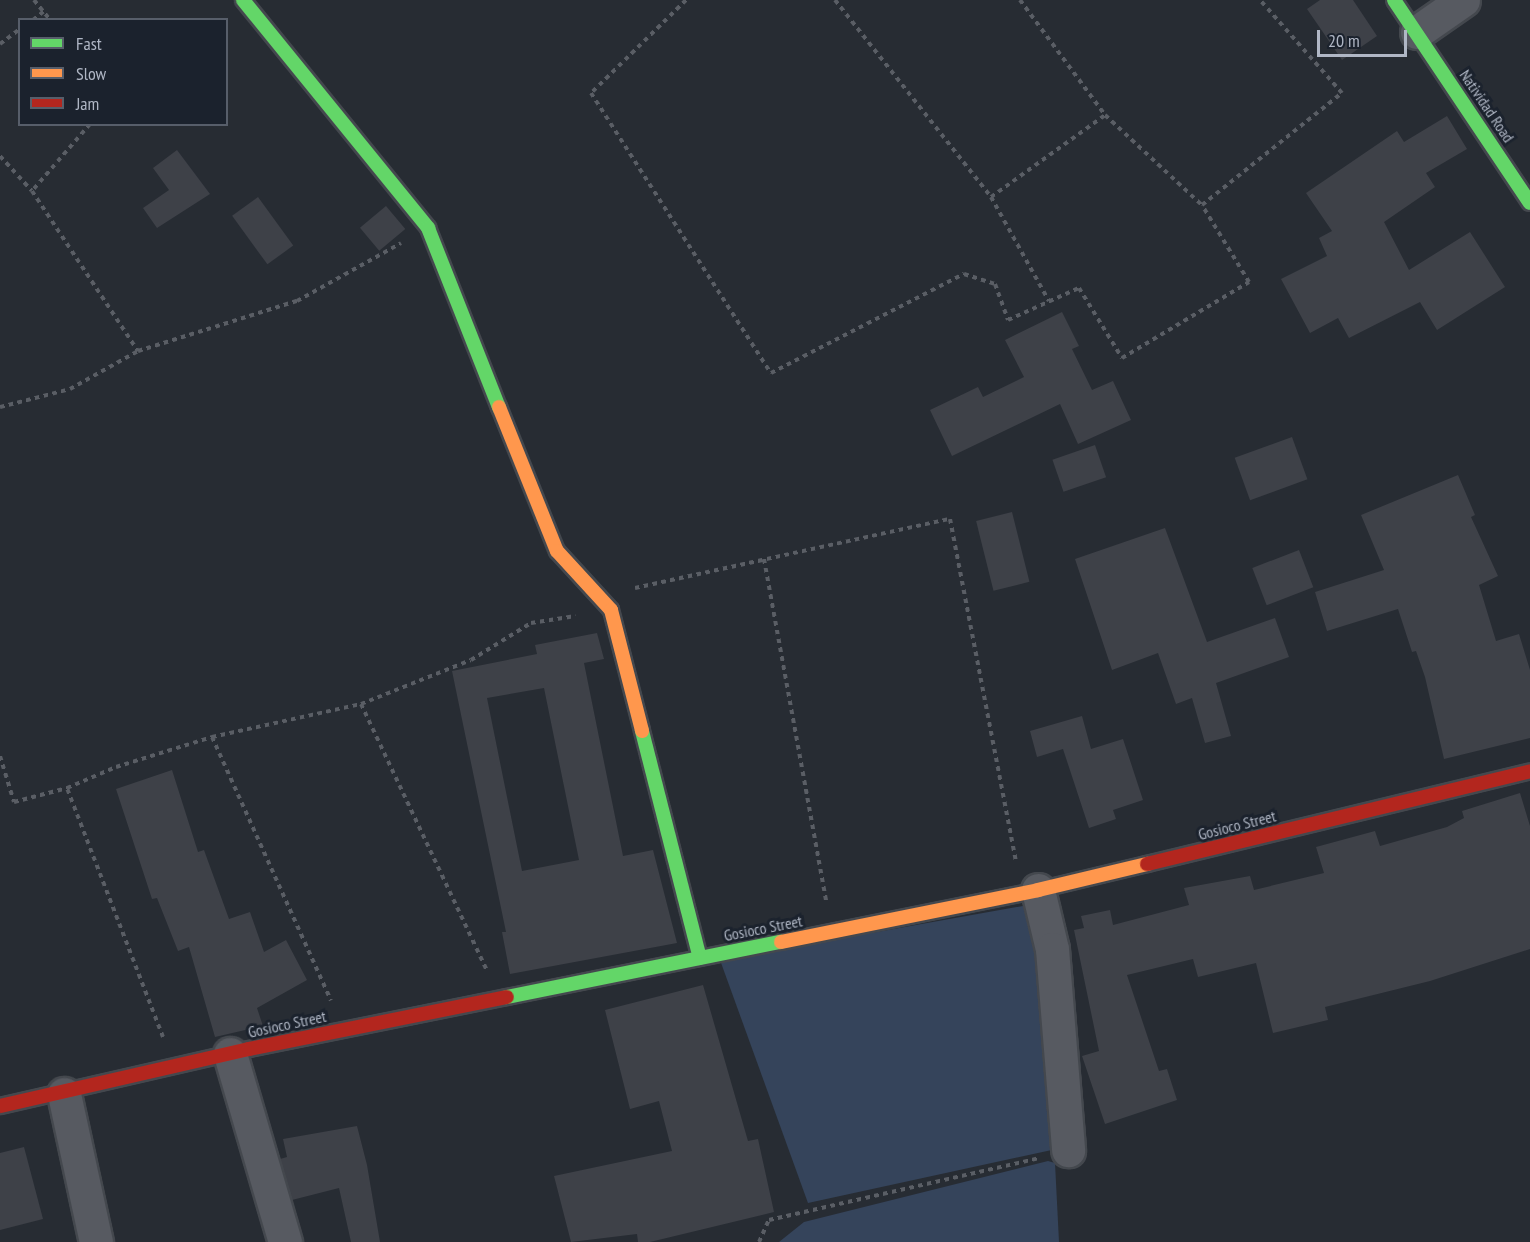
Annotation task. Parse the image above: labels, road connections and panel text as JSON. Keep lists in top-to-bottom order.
{
  "streets": {
    "street": ["Natividad Road", "Gosioco Street"]
  },
  "legend": ["Fast", "Slow", "Jam"],
  "scale_bar": "20 m"
}
